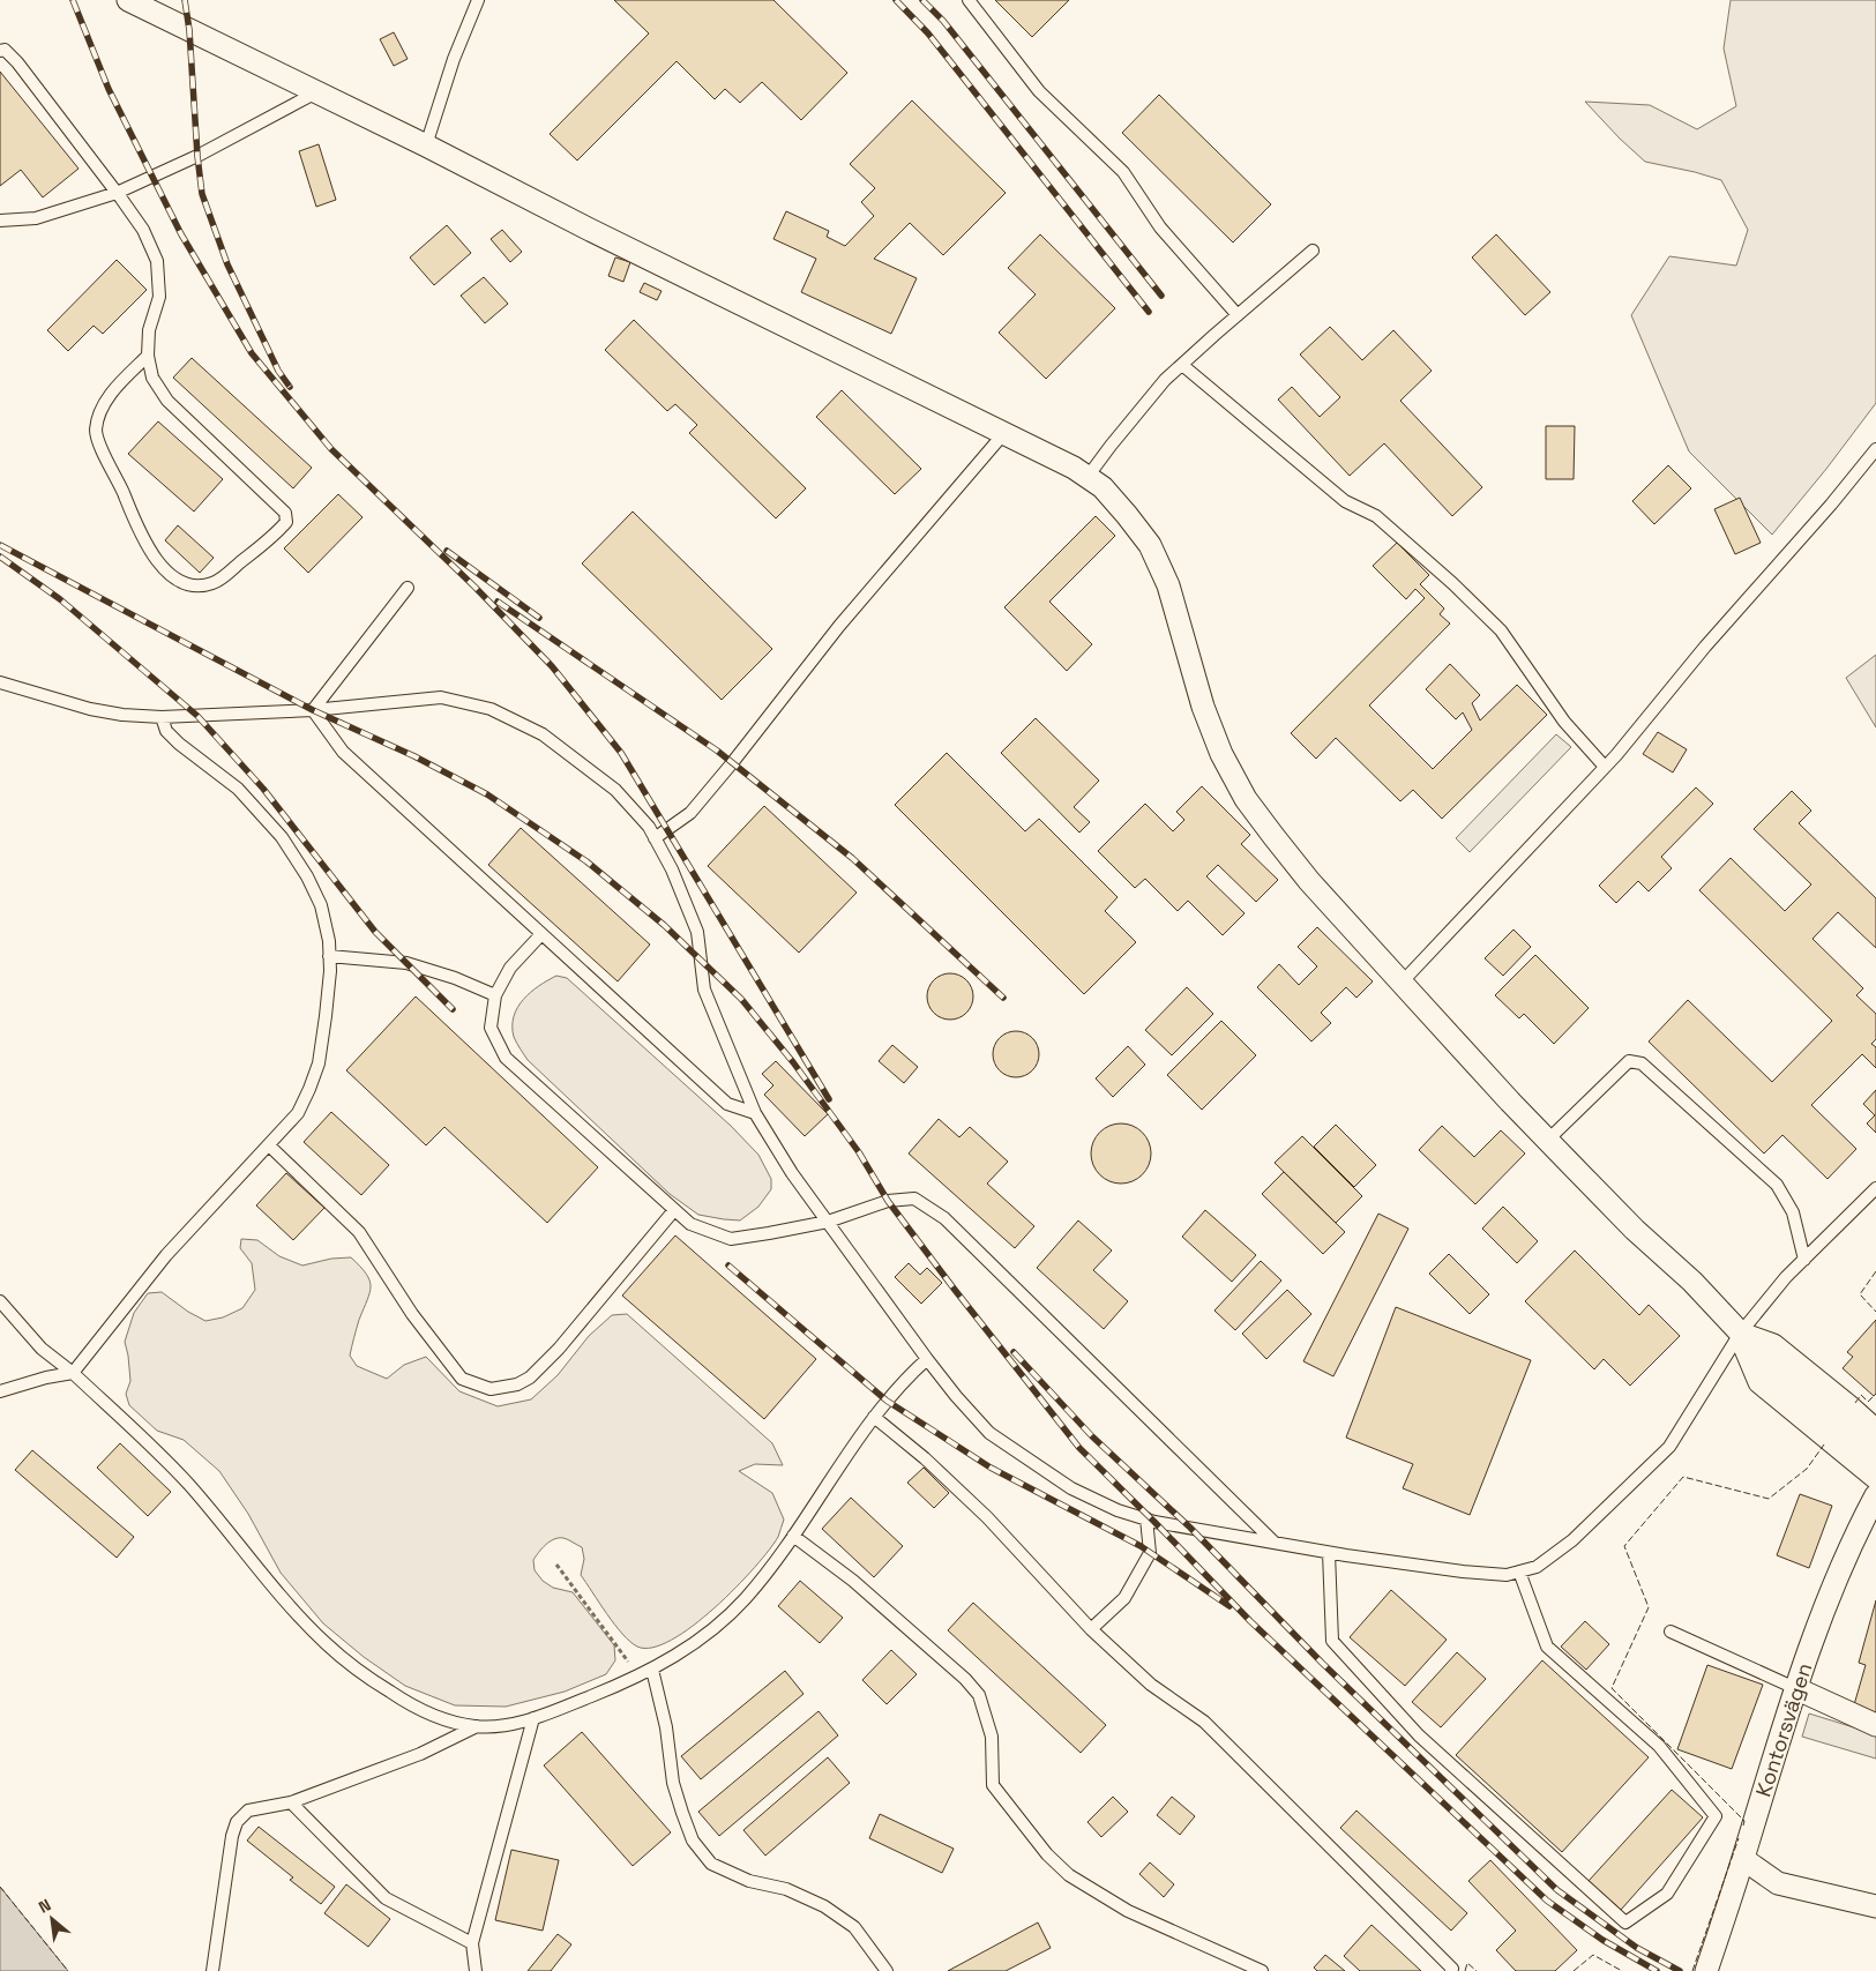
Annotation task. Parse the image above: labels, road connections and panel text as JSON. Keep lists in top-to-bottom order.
{
  "streets": {
    "street": ["Kontorsvägen"]
  },
  "north": "top left"
}
